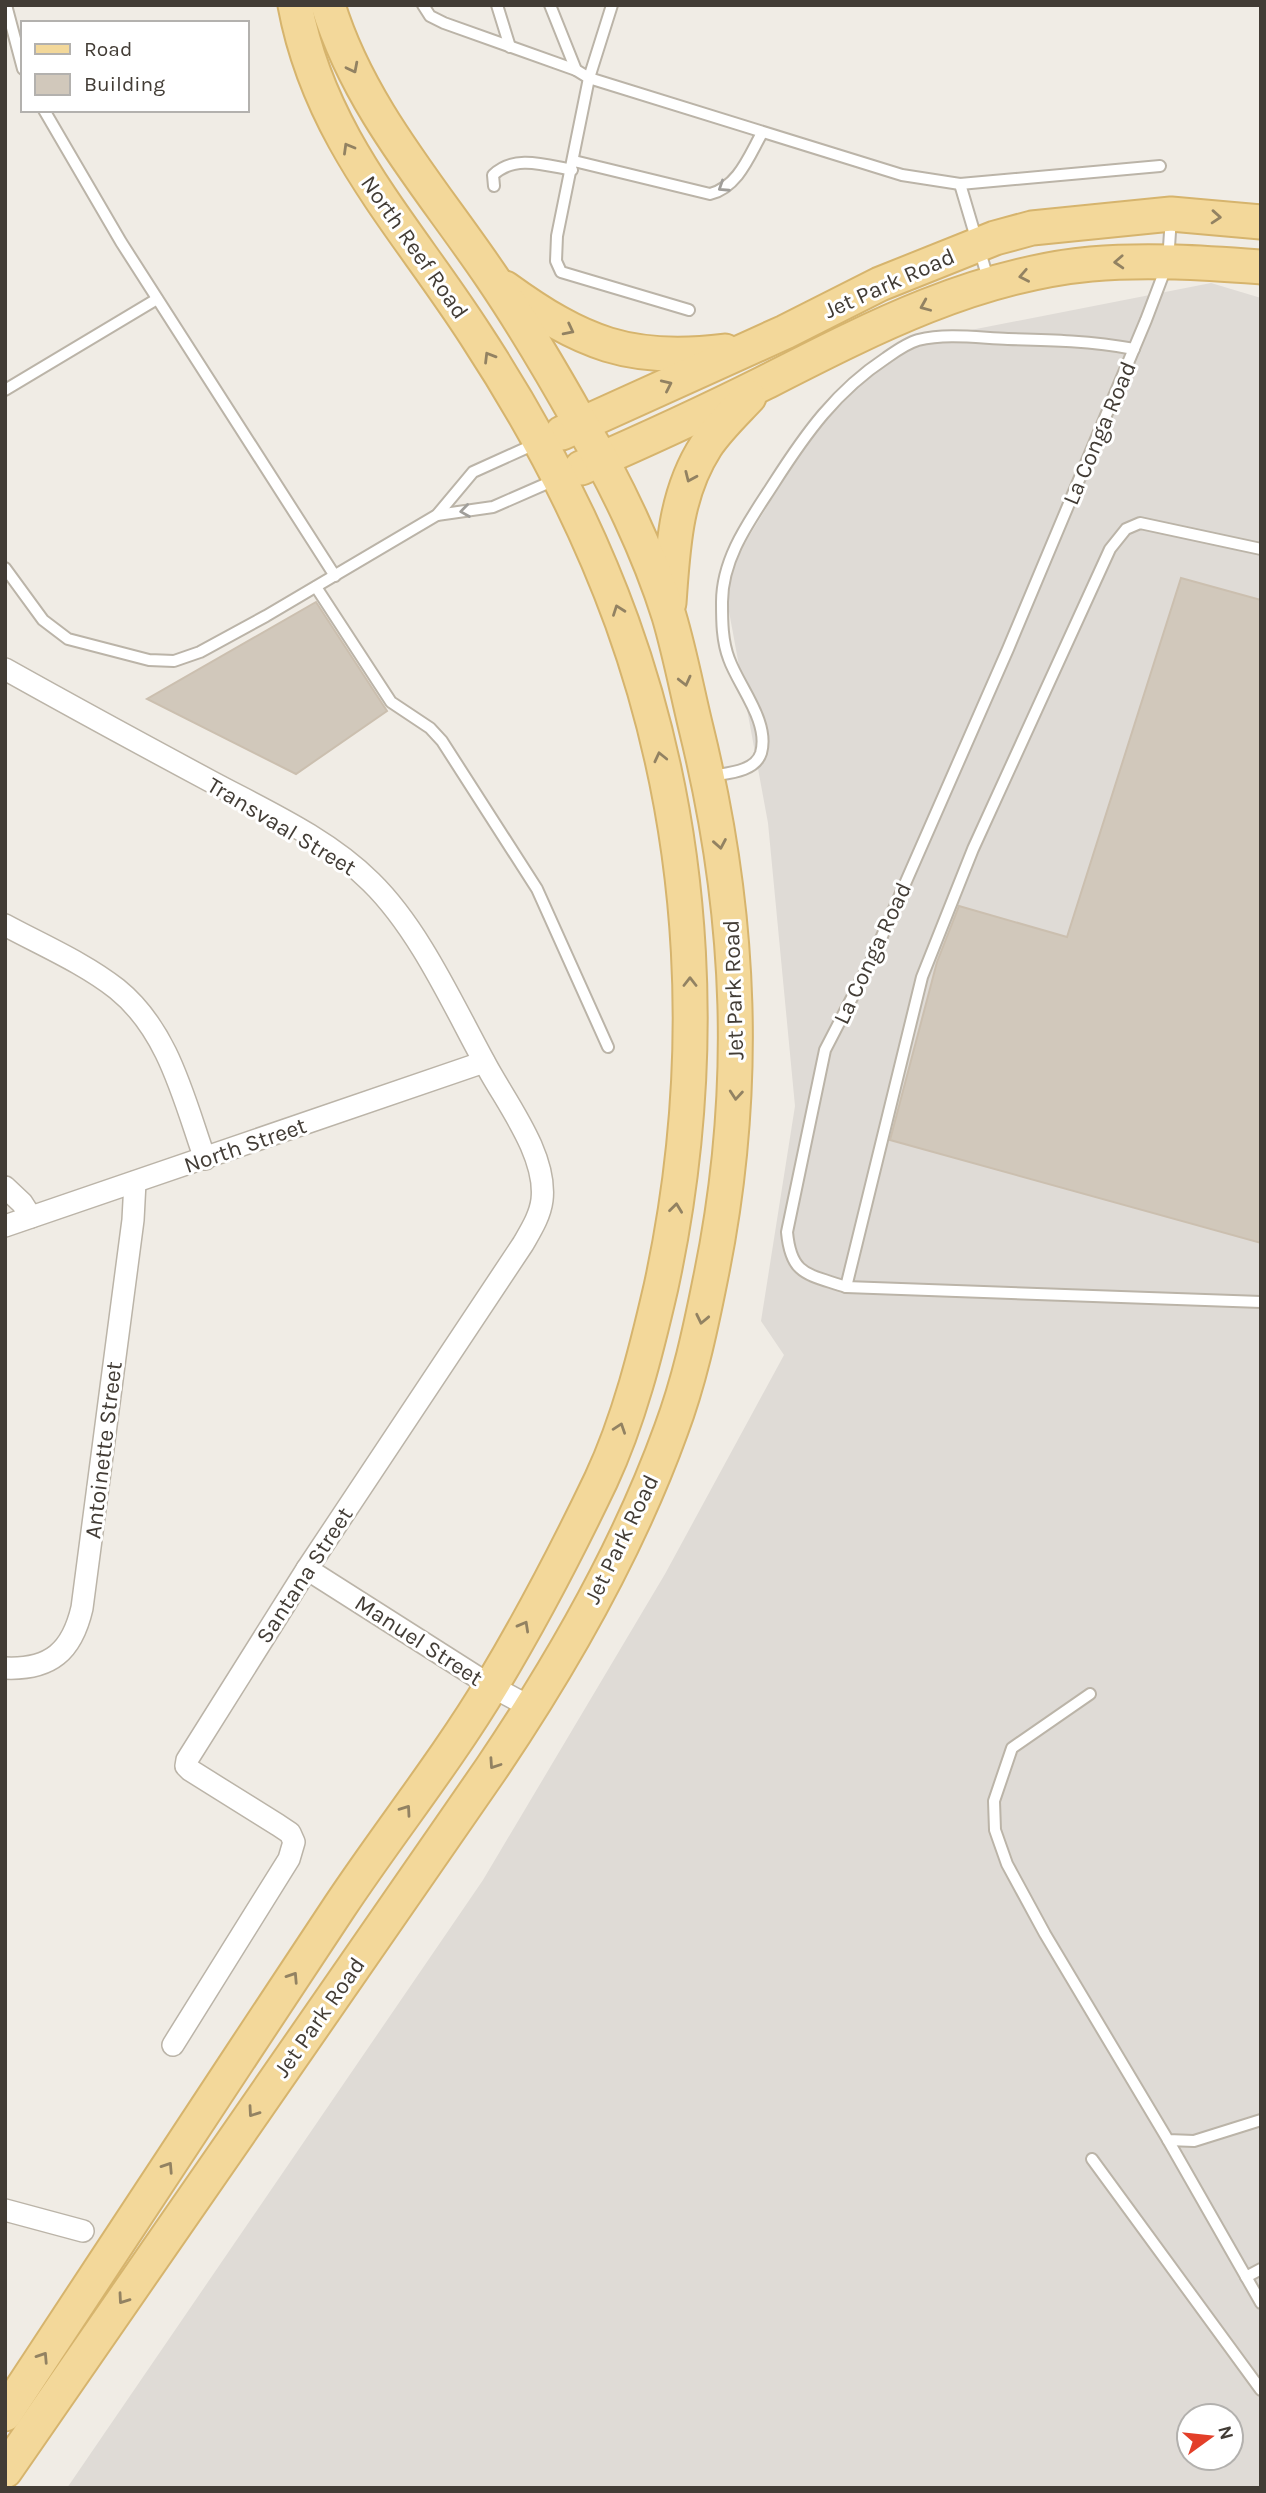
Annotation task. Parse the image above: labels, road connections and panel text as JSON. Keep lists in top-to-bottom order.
{
  "streets": {
    "main road": ["North Reef Road", "Jet Park Road"],
    "street": [
      "Transvaal Street",
      "North Street",
      "Antoinette Street",
      "Santana Street",
      "Manuel Street"
    ],
    "lane": ["La Conga Road"]
  },
  "crossings": [
    ["North Reef Road", "Jet Park Road"],
    ["Jet Park Road", "La Conga Road"],
    ["Jet Park Road", "Manuel Street"],
    ["Transvaal Street", "North Street"],
    ["Transvaal Street", "Santana Street"],
    ["North Street", "Antoinette Street"],
    ["North Street", "Santana Street"],
    ["Santana Street", "Manuel Street"]
  ],
  "legend": ["Road", "Building"],
  "north": "right"
}
